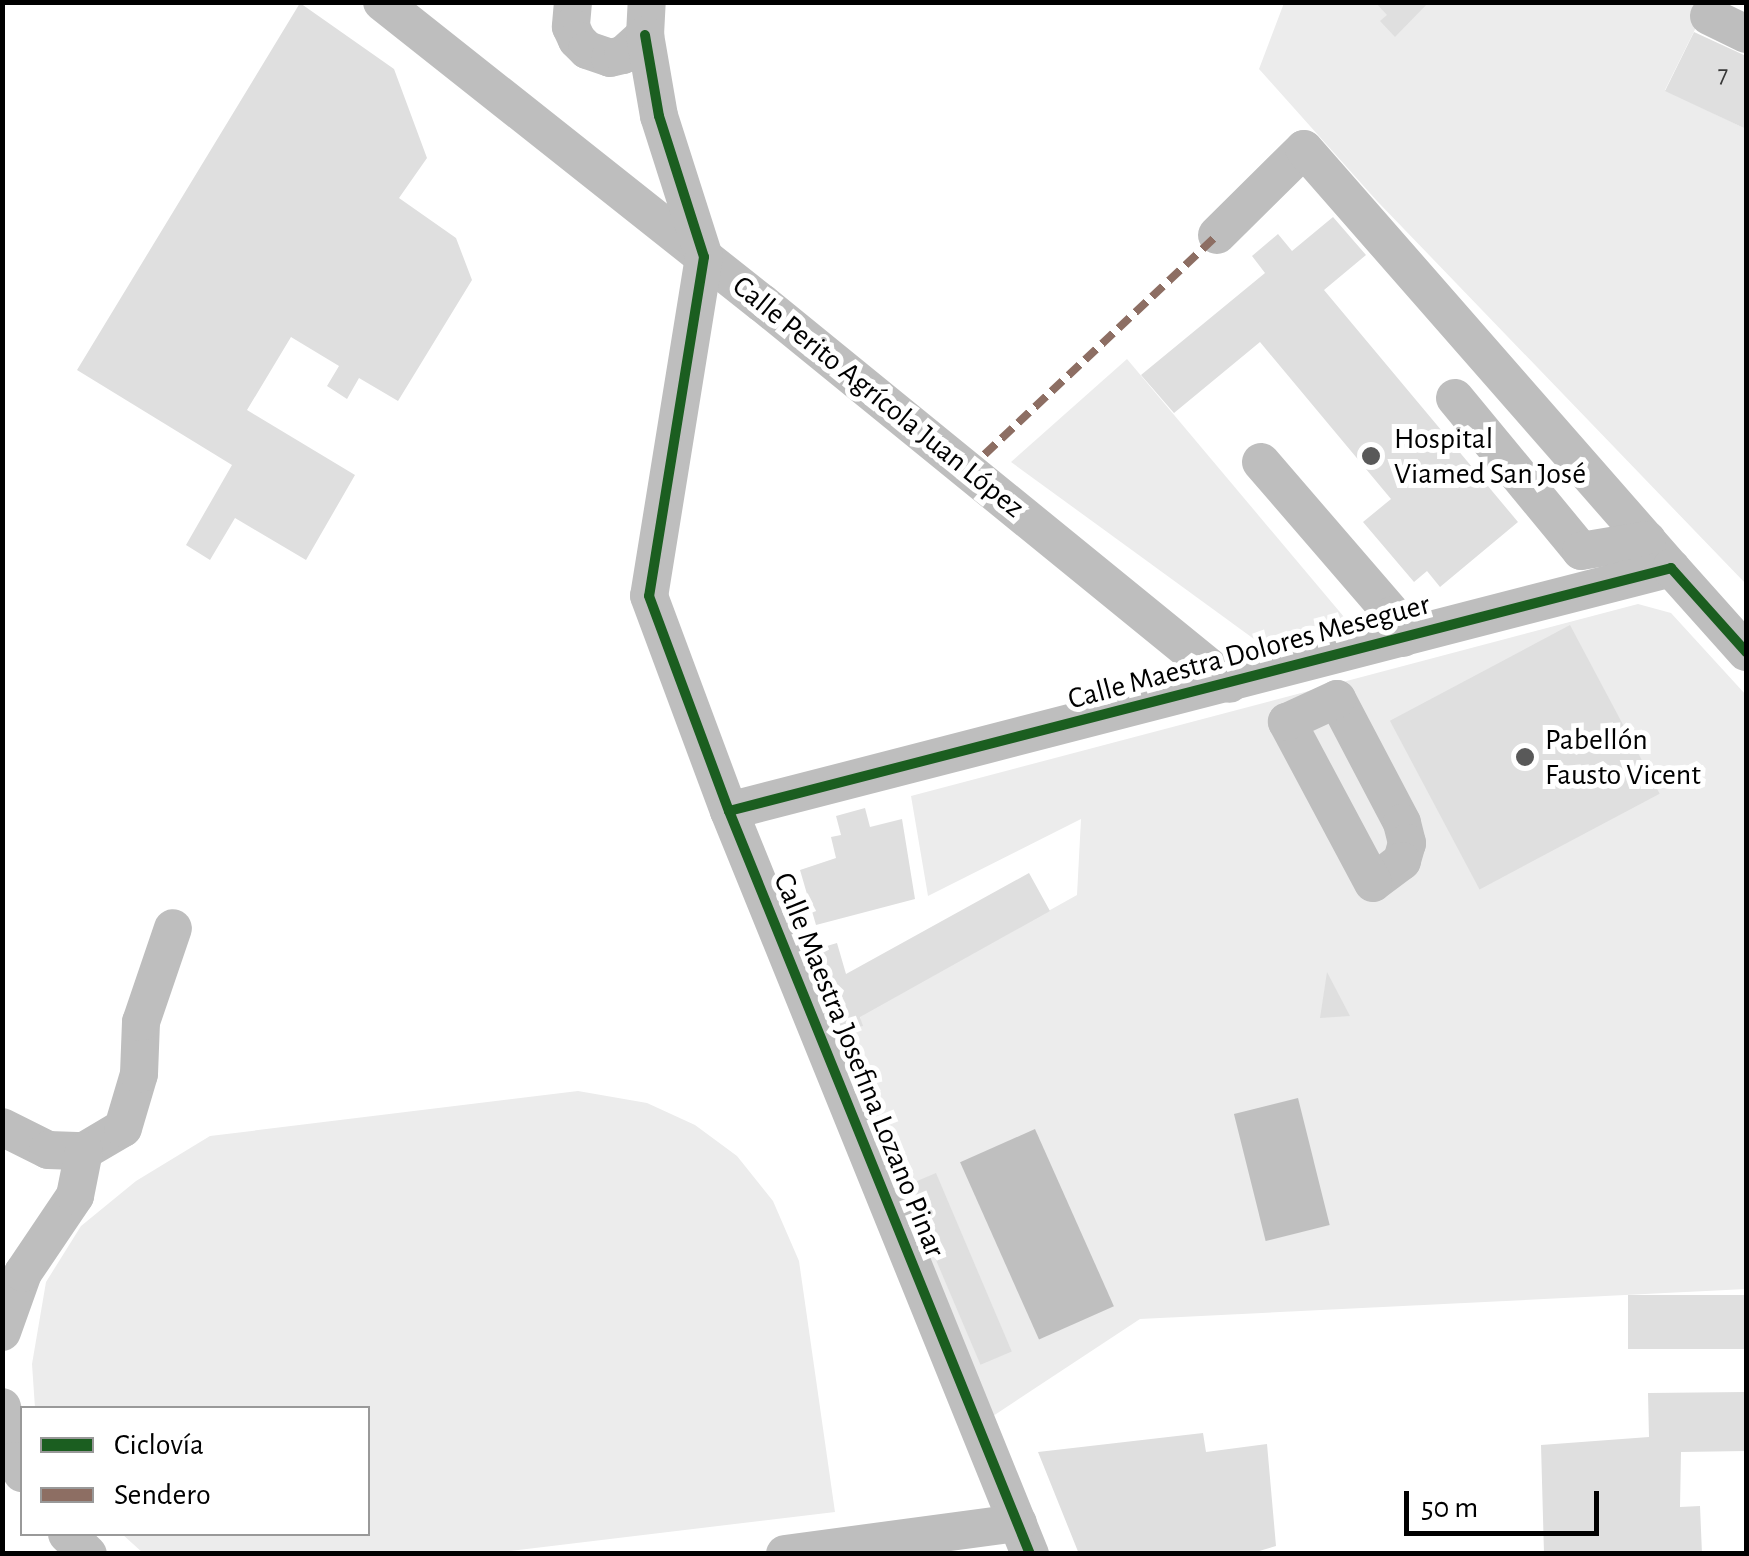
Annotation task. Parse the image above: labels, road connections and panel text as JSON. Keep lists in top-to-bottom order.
{
  "streets": {
    "street": ["Calle Perito Agrícola Juan López", "Calle Maestra Dolores Meseguer", "Calle Maestra Josefina Lozano Pinar"]
  },
  "crossings": [
    ["Calle Perito Agrícola Juan López", "Calle Maestra Dolores Meseguer"],
    ["Calle Perito Agrícola Juan López", "Calle Maestra Josefina Lozano Pinar"],
    ["Calle Maestra Dolores Meseguer", "Calle Maestra Josefina Lozano Pinar"]
  ],
  "places": ["Hospital Viamed San José", "Pabellón Fausto Vicent"],
  "house_numbers": ["7"],
  "legend": ["Ciclovía", "Sendero"],
  "scale_bar": "50 m"
}
